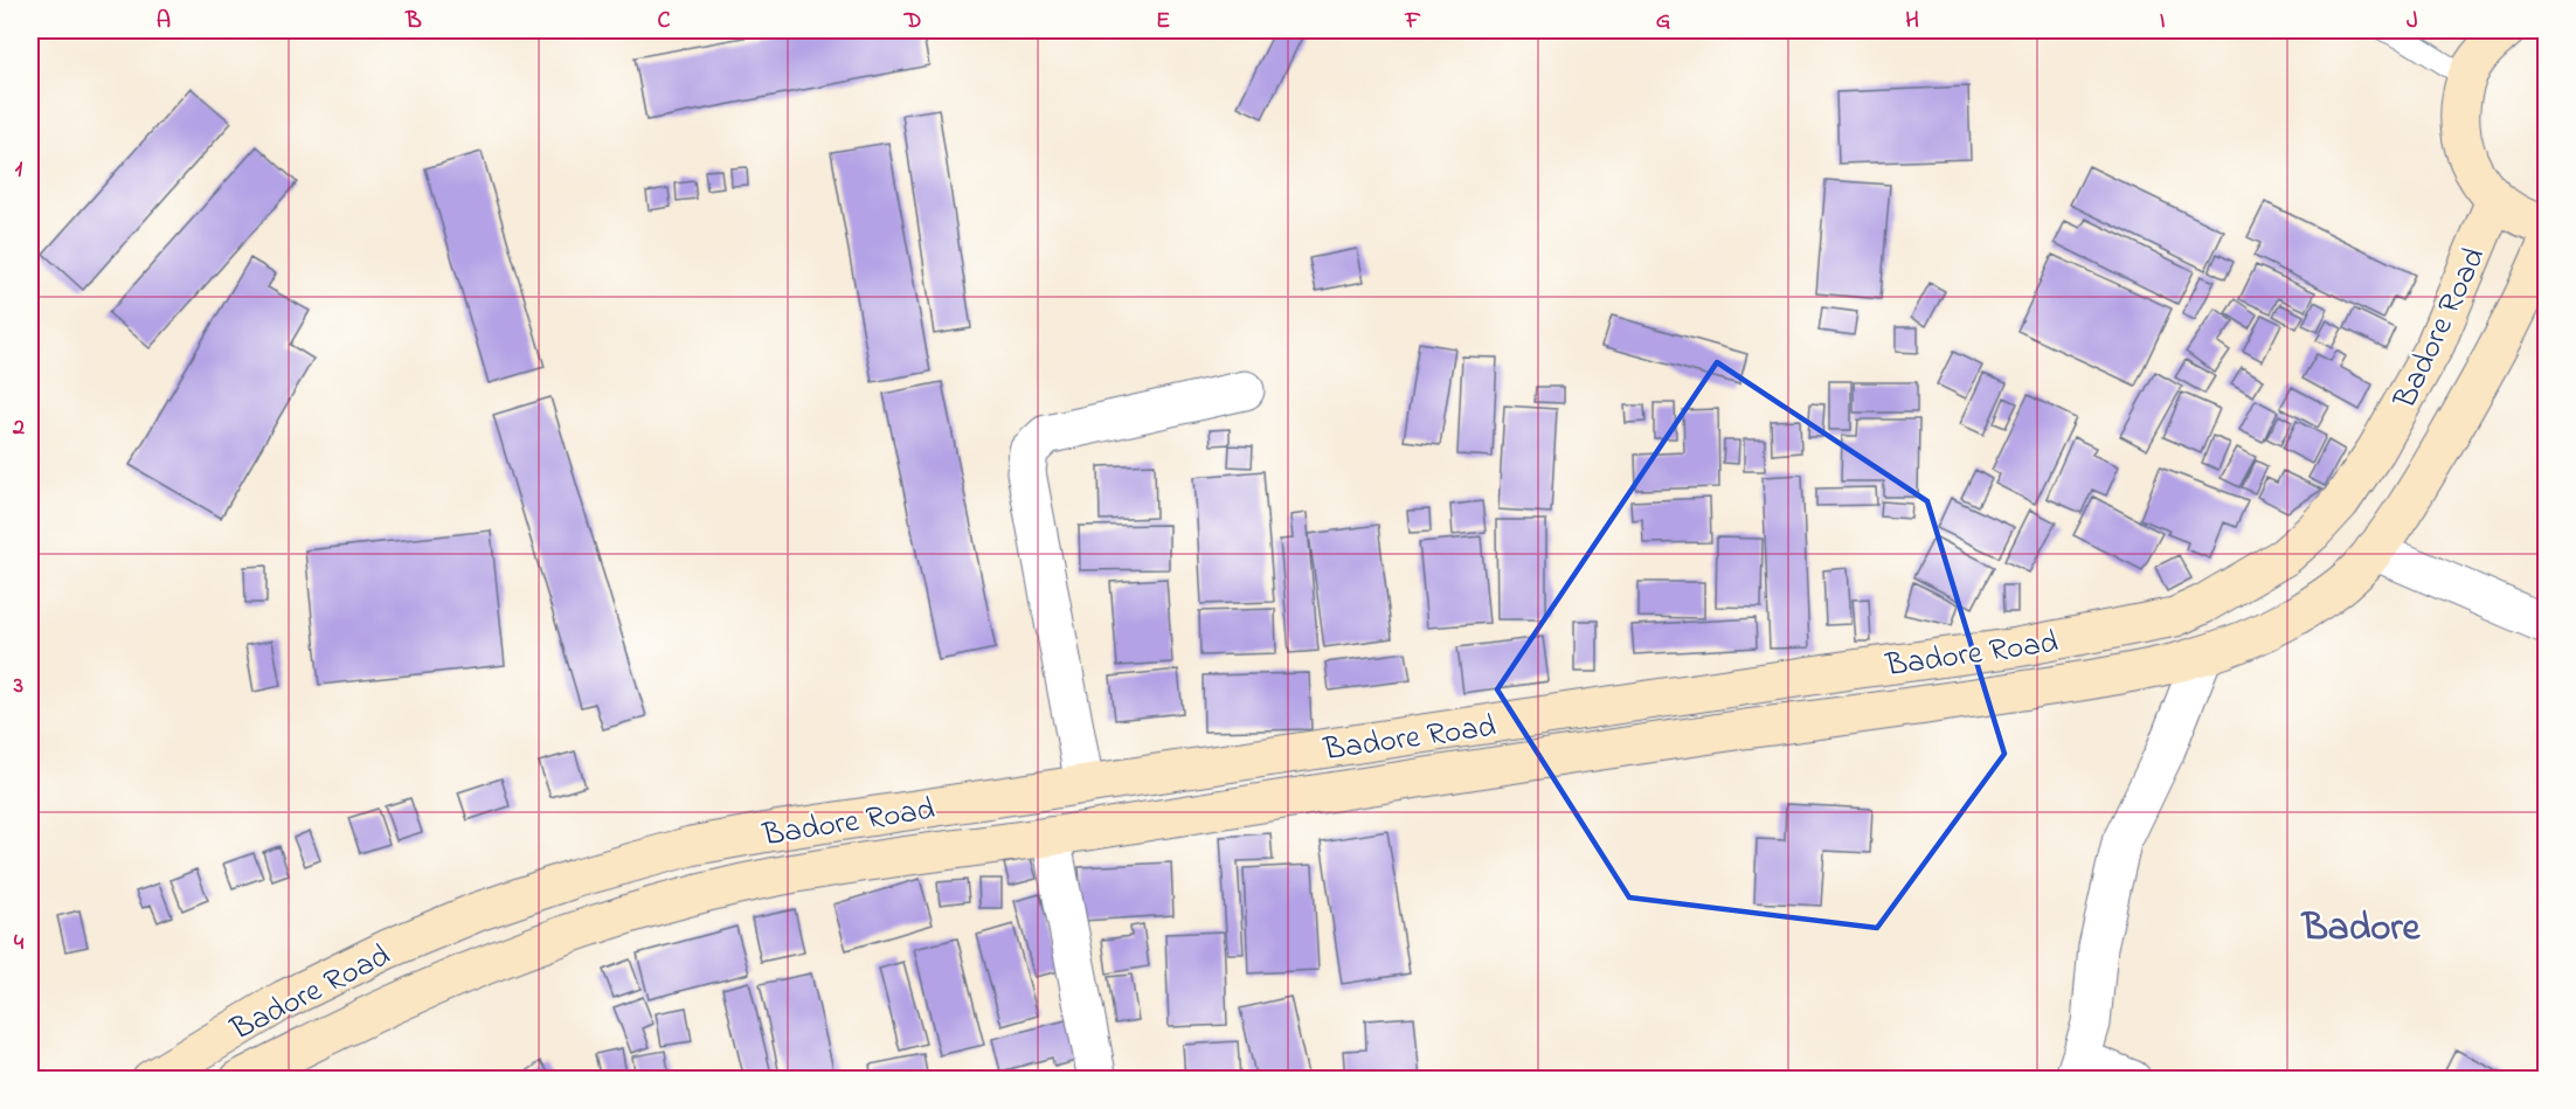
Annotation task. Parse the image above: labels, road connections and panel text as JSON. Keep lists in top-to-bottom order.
{
  "streets": {
    "main road": ["Badore Road"]
  },
  "districts": ["Badore"],
  "grid": {
    "columns": [
      "A",
      "B",
      "C",
      "D",
      "E",
      "F",
      "G",
      "H",
      "I",
      "J"
    ],
    "rows": [
      "1",
      "2",
      "3",
      "4"
    ]
  }
}
